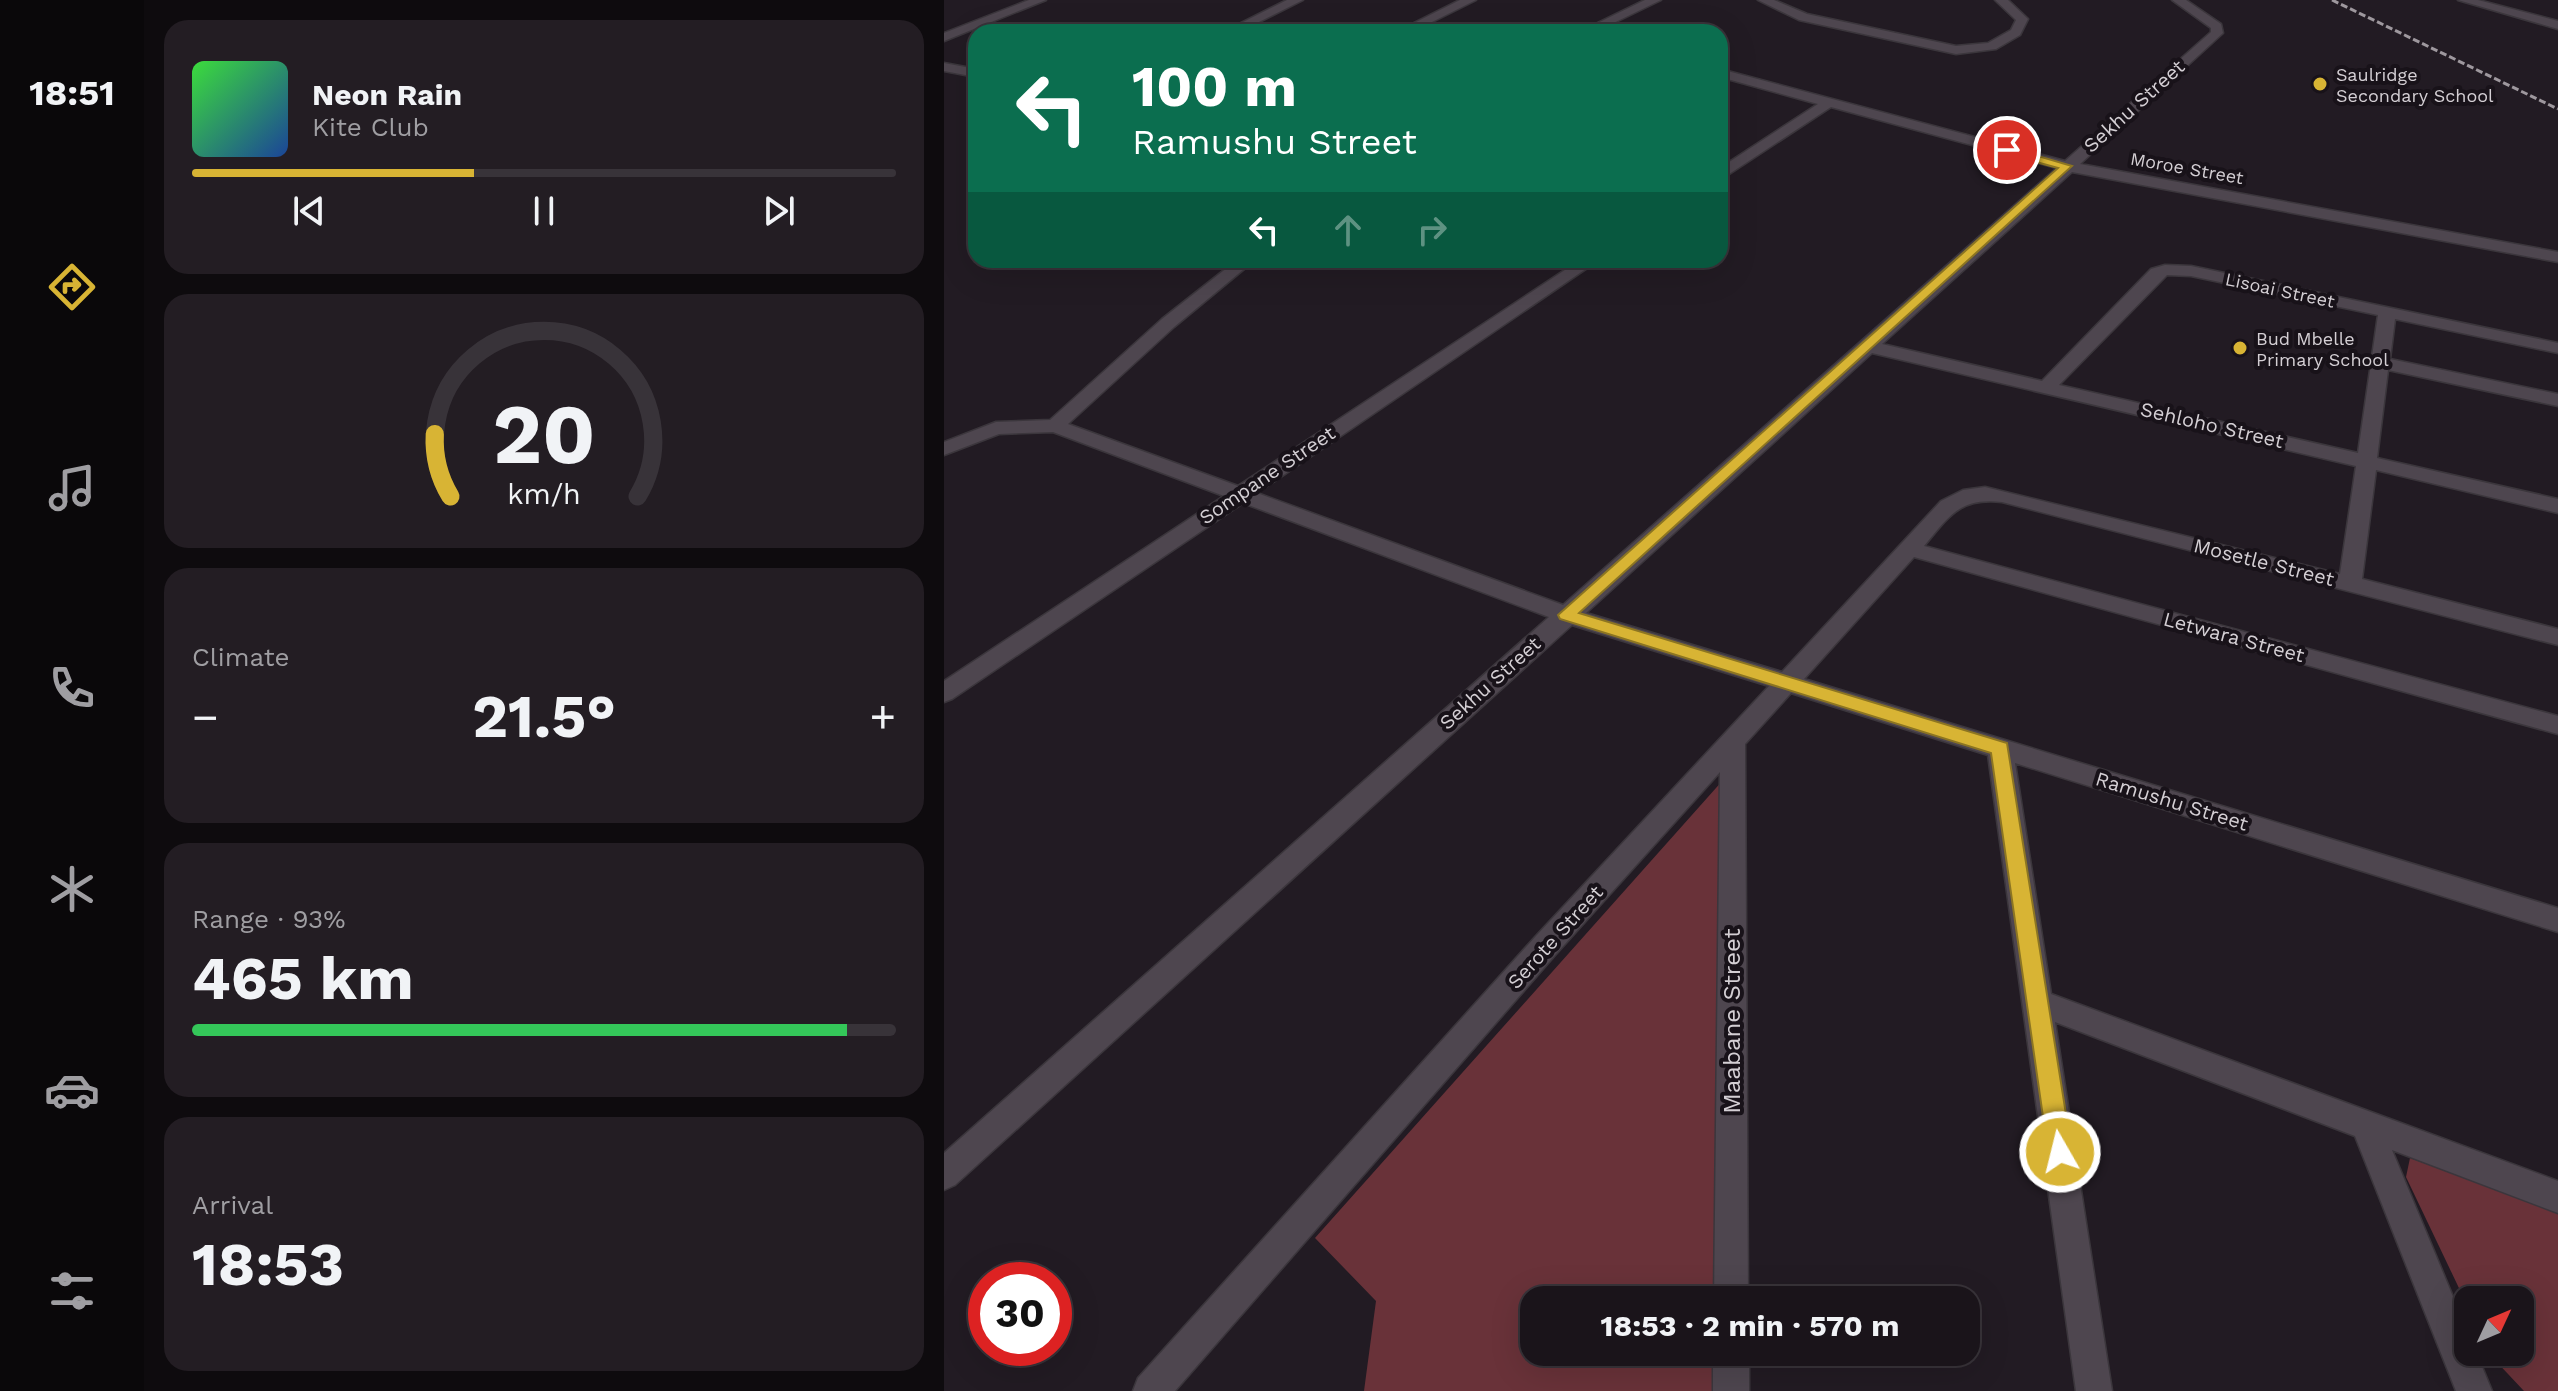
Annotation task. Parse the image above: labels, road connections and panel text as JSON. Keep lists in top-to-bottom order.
{
  "streets": {
    "street": [
      "Sekhu Street",
      "Moroe Street",
      "Lisoai Street",
      "Sehloho Street",
      "Sompane Street",
      "Mosetle Street",
      "Letwara Street",
      "Ramushu Street",
      "Serote Street",
      "Maabane Street"
    ]
  },
  "crossings": [
    ["Sekhu Street", "Moroe Street"],
    ["Sekhu Street", "Sehloho Street"],
    ["Sekhu Street", "Ramushu Street"],
    ["Lisoai Street", "Sehloho Street"],
    ["Sompane Street", "Ramushu Street"],
    ["Mosetle Street", "Serote Street"],
    ["Letwara Street", "Serote Street"],
    ["Ramushu Street", "Serote Street"],
    ["Serote Street", "Maabane Street"]
  ],
  "places": ["Saulridge Secondary School", "Bud Mbelle Primary School"],
  "north": "top right",
  "page": {
    "tabs": "18:51",
    "turn": ["100 m", "Ramushu Street"],
    "song": ["Neon Rain", "Kite Club"],
    "tile": [
      "Climate",
      ["Range · 93%", "465 km"],
      ["Arrival", "18:53"]
    ],
    "heat": ["−", "21.5°", "+"],
    "limit": "30",
    "trip": "18:53 · 2 min · 570 m",
    "gauge": ["20", "km/h"]
  }
}
